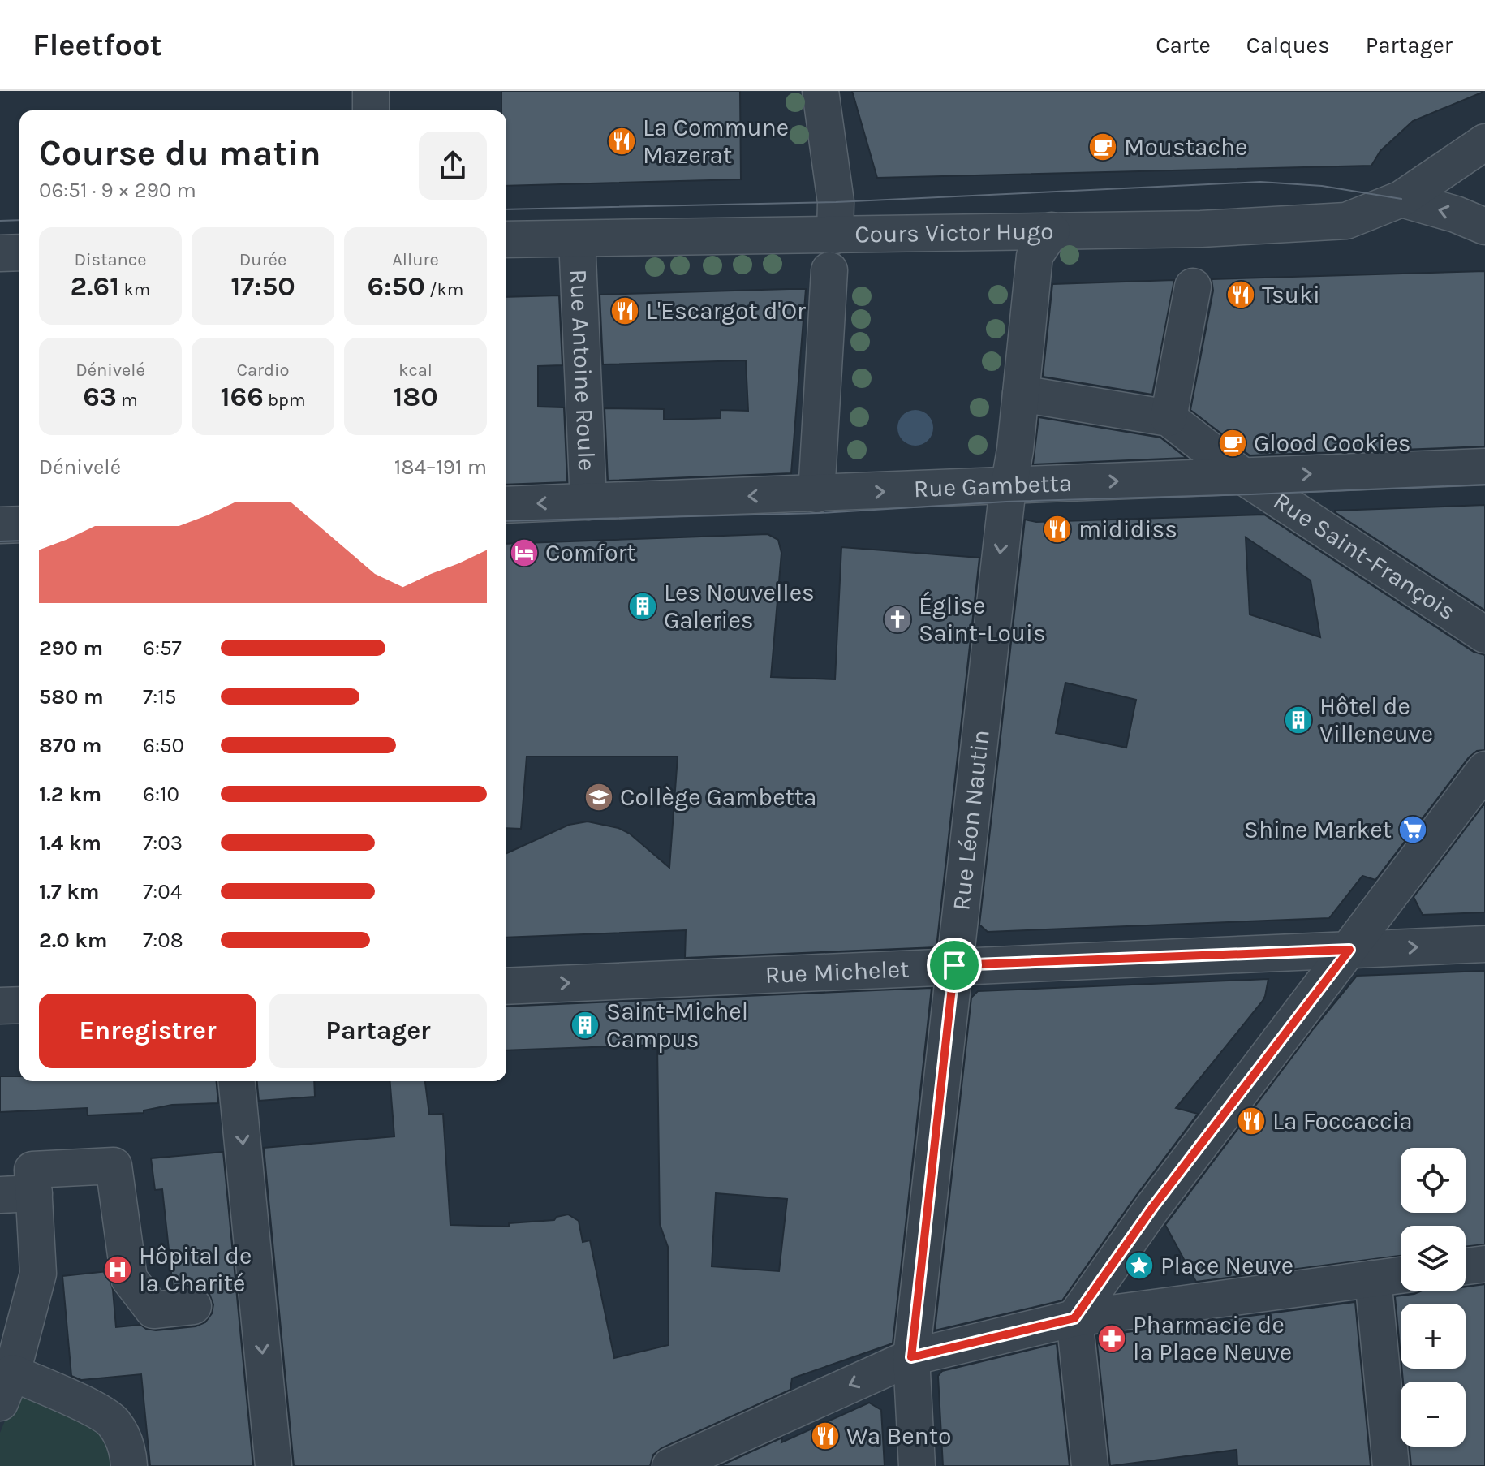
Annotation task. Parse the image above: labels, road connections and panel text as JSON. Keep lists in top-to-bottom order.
{
  "streets": {
    "street": [
      "Cours Victor Hugo",
      "Rue Antoine Roule",
      "Rue Gambetta",
      "Rue Saint-François",
      "Rue Léon Nautin",
      "Rue Michelet"
    ]
  },
  "crossings": [
    ["Cours Victor Hugo", "Rue Antoine Roule"],
    ["Cours Victor Hugo", "Rue Léon Nautin"],
    ["Rue Antoine Roule", "Rue Gambetta"],
    ["Rue Gambetta", "Rue Saint-François"],
    ["Rue Gambetta", "Rue Léon Nautin"],
    ["Rue Léon Nautin", "Rue Michelet"]
  ],
  "one_way": ["Rue Léon Nautin", "Rue Michelet"],
  "places": {
    "restaurant": [
      "La Commune Mazerat",
      "Tsuki",
      "L'Escargot d'Or",
      "mididiss",
      "La Foccaccia",
      "Wa Bento"
    ],
    "cafe": ["Moustache", "Glood Cookies"],
    "hotel": ["Comfort"],
    "building": ["Les Nouvelles Galeries", "Hôtel de Villeneuve", "Saint-Michel Campus"],
    "church": ["Église Saint-Louis"],
    "school or university": ["Collège Gambetta"],
    "supermarket": ["Shine Market"],
    "place": ["Place Neuve"],
    "hospital": ["Hôpital de la Charité"],
    "pharmacy": ["Pharmacie de la Place Neuve"]
  },
  "page": {
    "header": "Fleetfoot",
    "nav": ["Carte", "Calques", "Partager"],
    "heading": ["Course du matin", "06:51 · 9 × 290 m"],
    "stats": [
      ["Distance", "2.61 km"],
      ["Durée", "17:50"],
      ["Allure", "6:50 /km"],
      ["Dénivelé", "63 m"],
      ["Cardio", "166 bpm"],
      ["kcal", "180"]
    ],
    "chart": ["Dénivelé", "184–191 m"],
    "list": [
      {
        "name": "290 m",
        "note": "6:57"
      },
      {
        "name": "580 m",
        "note": "7:15"
      },
      {
        "name": "870 m",
        "note": "6:50"
      },
      {
        "name": "1.2 km",
        "note": "6:10"
      },
      {
        "name": "1.4 km",
        "note": "7:03"
      },
      {
        "name": "1.7 km",
        "note": "7:04"
      },
      {
        "name": "2.0 km",
        "note": "7:08"
      }
    ],
    "buttons": ["Enregistrer", "Partager"],
    "map_buttons": ["+", "−"]
  }
}
